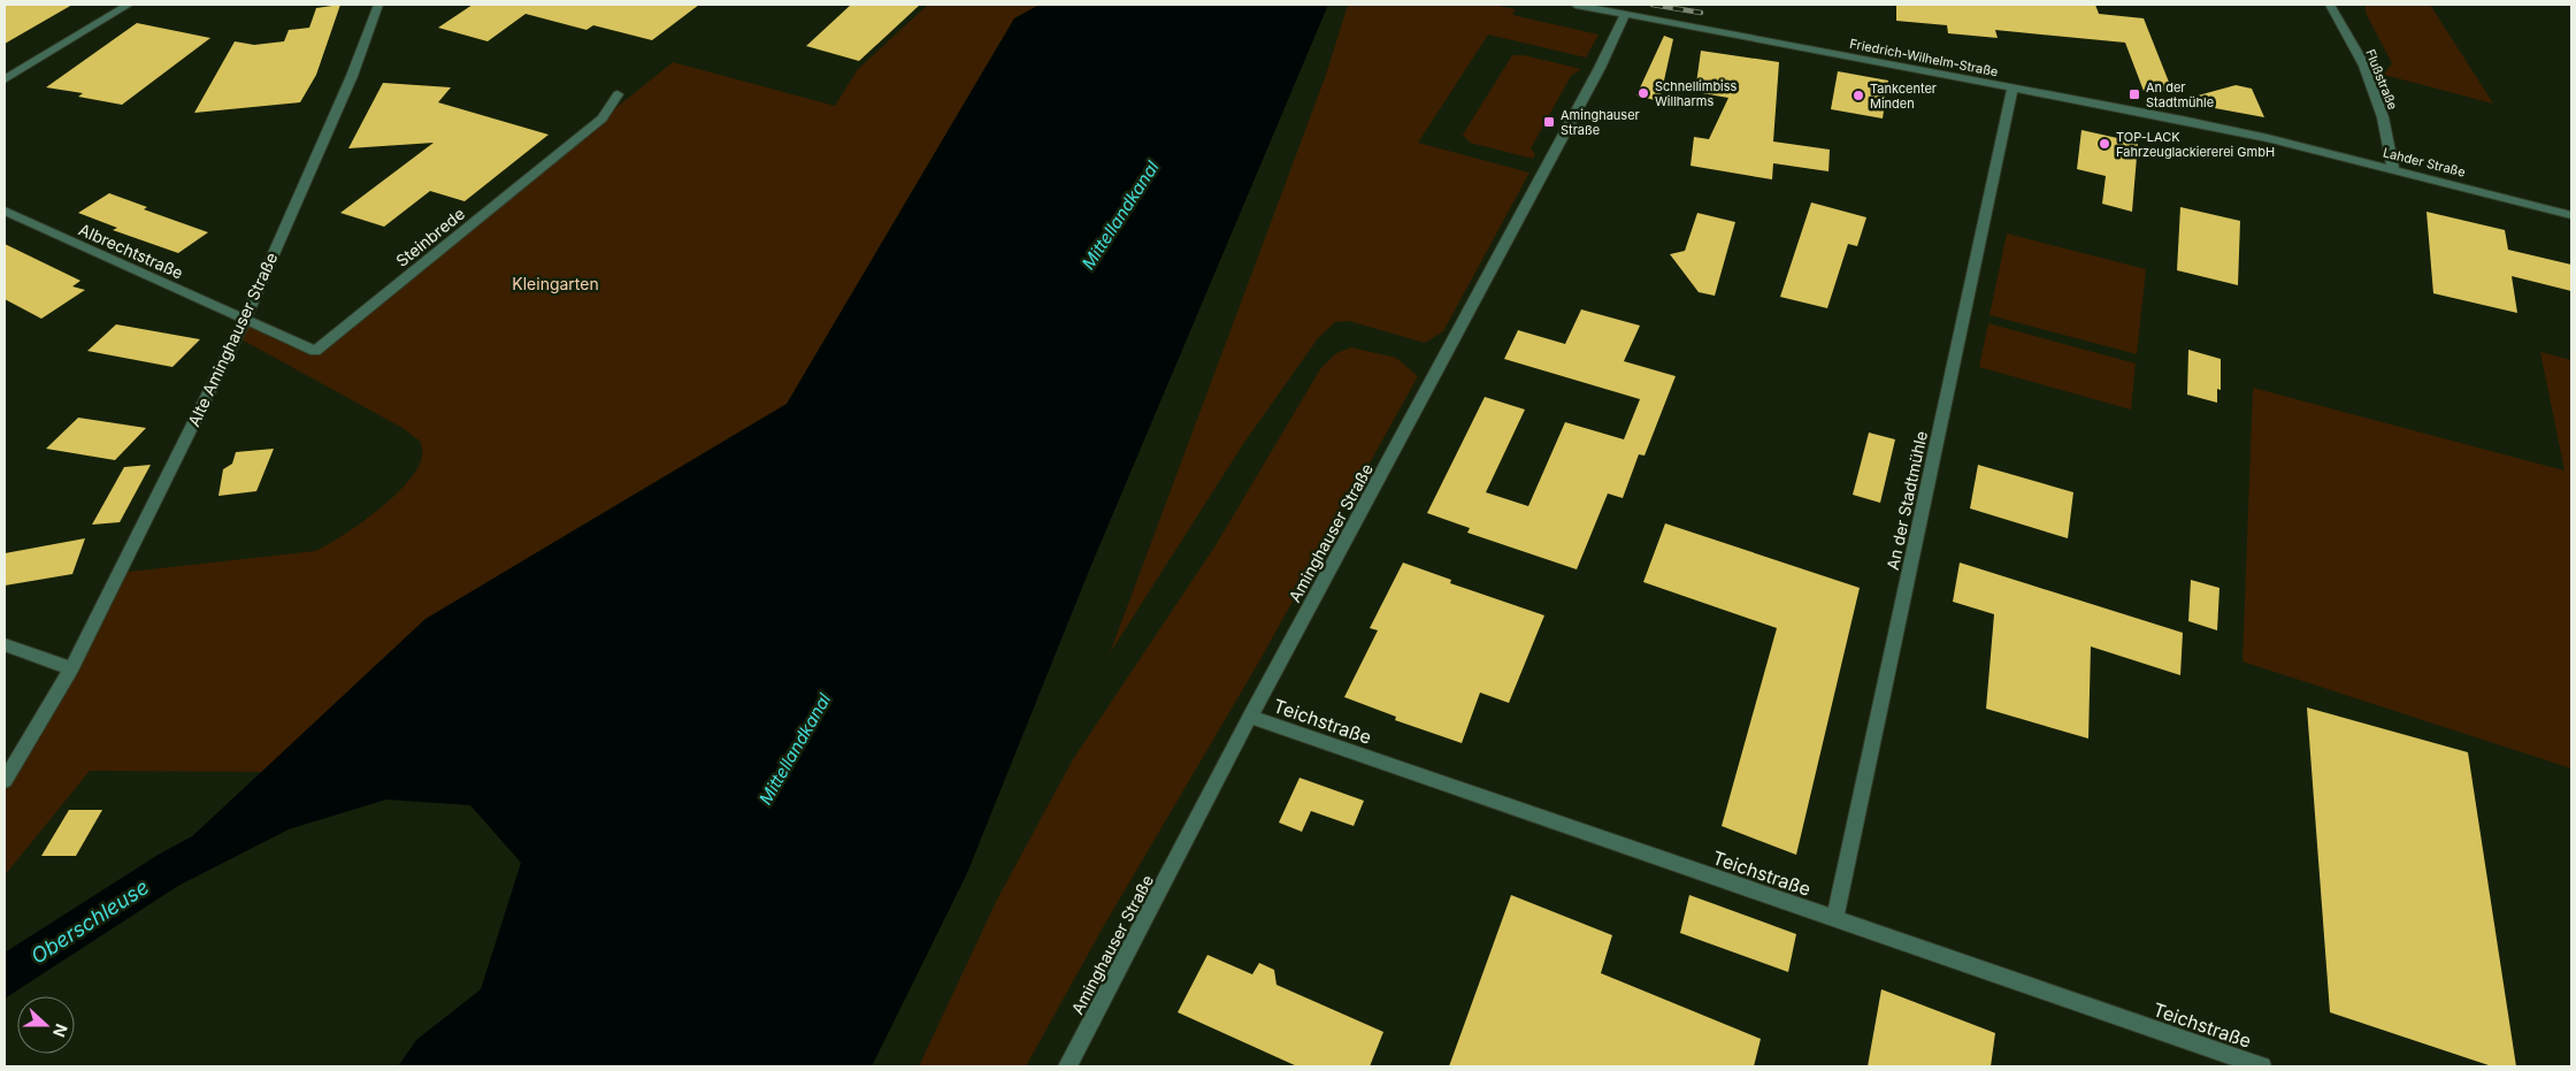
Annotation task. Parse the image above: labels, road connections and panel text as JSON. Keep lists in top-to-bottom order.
{
  "streets": {
    "street": [
      "Friedrich-Wilhelm-Straße",
      "Flußstraße",
      "Lahder Straße",
      "Steinbrede",
      "Albrechtstraße",
      "Alte Aminghauser Straße",
      "An der Stadtmühle",
      "Aminghauser Straße",
      "Teichstraße"
    ]
  },
  "crossings": [
    ["Friedrich-Wilhelm-Straße", "Lahder Straße"],
    ["Friedrich-Wilhelm-Straße", "An der Stadtmühle"],
    ["Friedrich-Wilhelm-Straße", "Aminghauser Straße"],
    ["Flußstraße", "Lahder Straße"],
    ["Steinbrede", "Albrechtstraße"],
    ["Steinbrede", "Alte Aminghauser Straße"],
    ["Albrechtstraße", "Alte Aminghauser Straße"],
    ["An der Stadtmühle", "Teichstraße"],
    ["Aminghauser Straße", "Teichstraße"]
  ],
  "water": ["Mittellandkanal", "Oberschleuse"],
  "parks": ["Kleingarten"],
  "places": {
    "other": ["Schnellimbiss Willharms", "Tankcenter Minden", "TOP-LACK Fahrzeuglackiererei GmbH"],
    "transit": ["An der Stadtmühle", "Aminghauser Straße"]
  },
  "north": "right"
}
